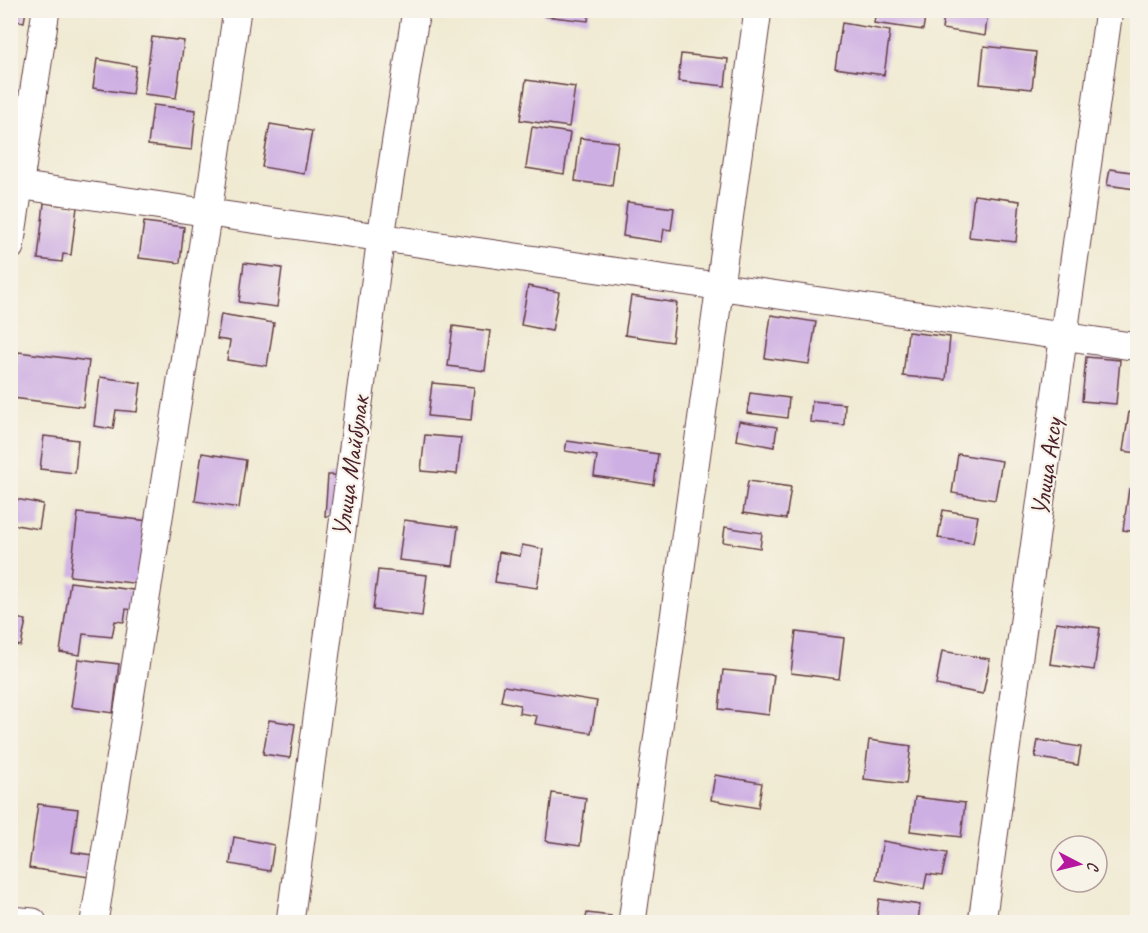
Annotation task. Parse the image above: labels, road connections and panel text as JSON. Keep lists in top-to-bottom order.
{
  "streets": {
    "street": ["Улица Майбулак", "Улица Аксу"]
  },
  "north": "right"
}
